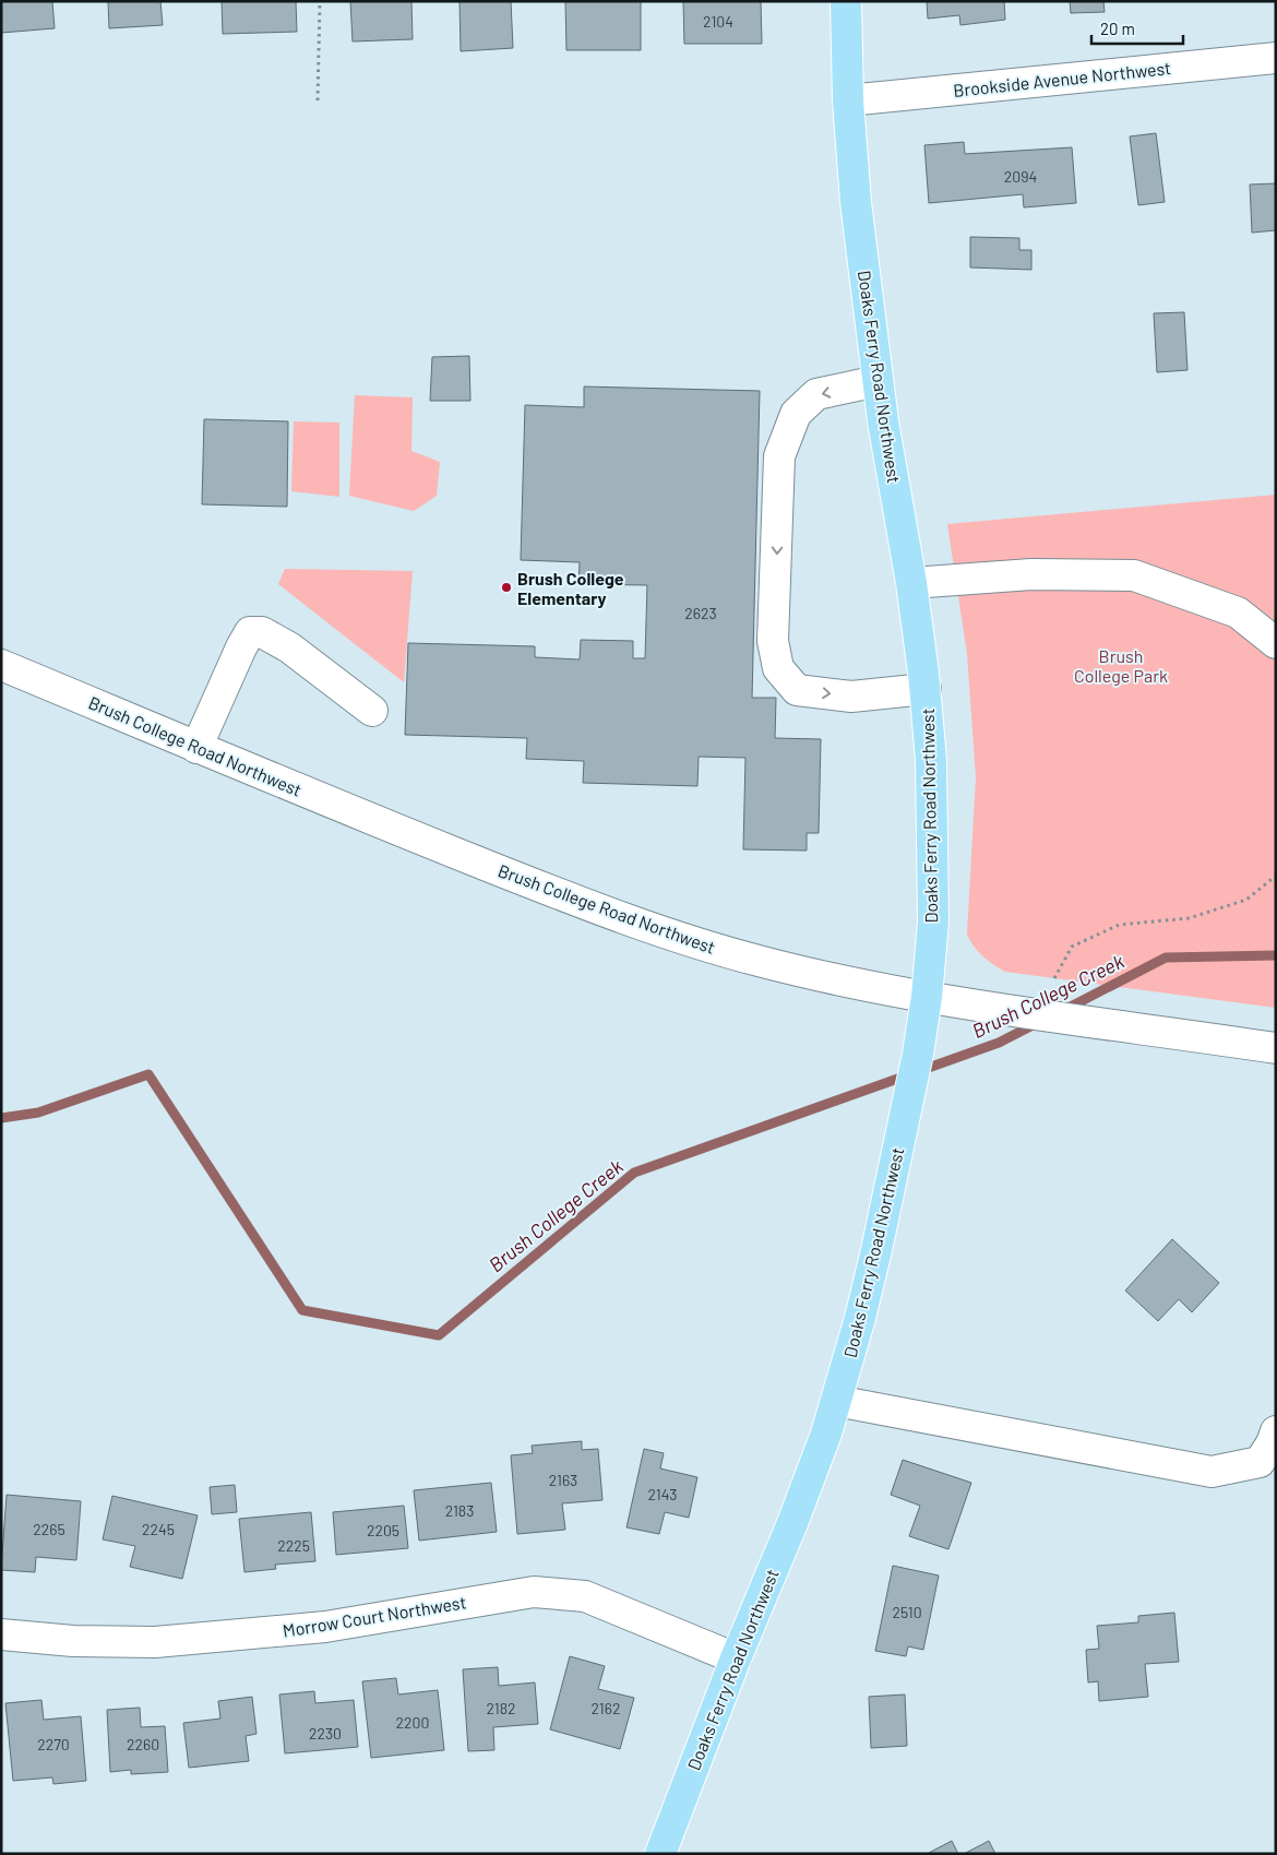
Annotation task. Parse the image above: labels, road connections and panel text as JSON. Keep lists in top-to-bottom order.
{
  "streets": {
    "main road": ["Doaks Ferry Road Northwest"],
    "street": ["Brookside Avenue Northwest", "Brush College Road Northwest", "Morrow Court Northwest"]
  },
  "crossings": [
    ["Brookside Avenue Northwest", "Doaks Ferry Road Northwest"],
    ["Doaks Ferry Road Northwest", "Brush College Road Northwest"],
    ["Doaks Ferry Road Northwest", "Morrow Court Northwest"]
  ],
  "water": ["Brush College Creek"],
  "parks": ["Brush College Park"],
  "places": ["Brush College Elementary"],
  "house_numbers": [
    "2104",
    "2094",
    "2623",
    "2163",
    "2143",
    "2183",
    "2265",
    "2245",
    "2205",
    "2225",
    "2510",
    "2182",
    "2162",
    "2200",
    "2230",
    "2270",
    "2260"
  ],
  "scale_bar": "20 m"
}
